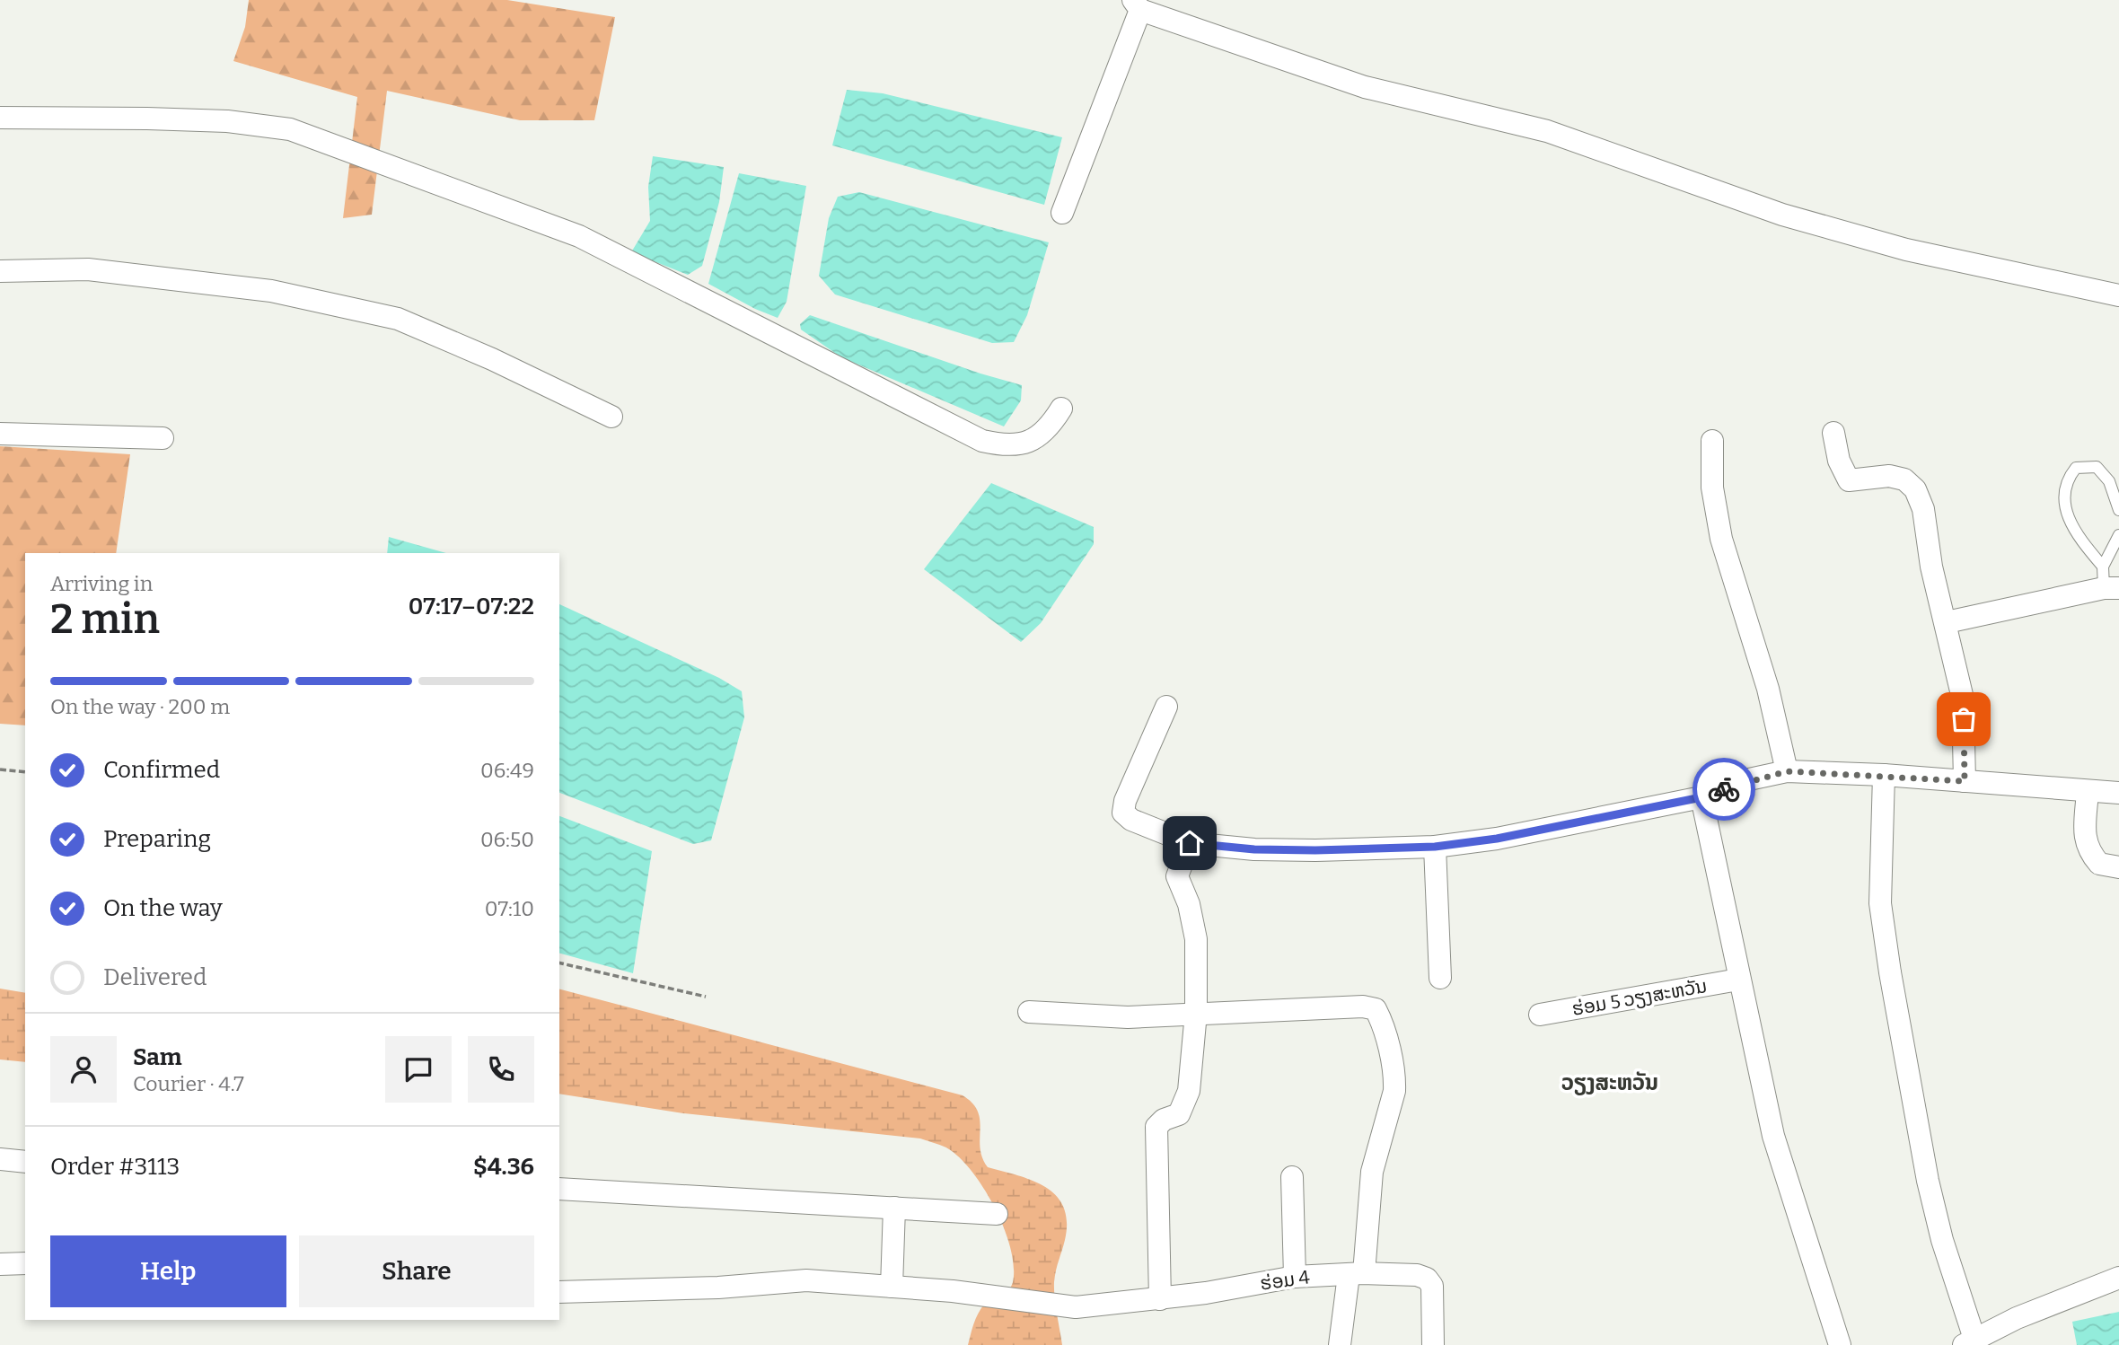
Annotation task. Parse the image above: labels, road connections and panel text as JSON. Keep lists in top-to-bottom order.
{
  "streets": {
    "street": ["ຮ່ອມ 5 ວຽງສະຫວັນ", "ຮ່ອມ 4"]
  },
  "districts": ["ວຽງສະຫວັນ"],
  "page": {
    "heading": ["2 min", "Arriving in", "07:17–07:22"],
    "panel": [
      "Sam",
      "Courier · 4.7",
      "Order #3113",
      "$4.36"
    ],
    "bar": "On the way · 200 m",
    "list": [
      ["Confirmed", "06:49"],
      ["Preparing", "06:50"],
      ["On the way", "07:10"],
      "Delivered"
    ],
    "buttons": ["Help", "Share"]
  }
}
